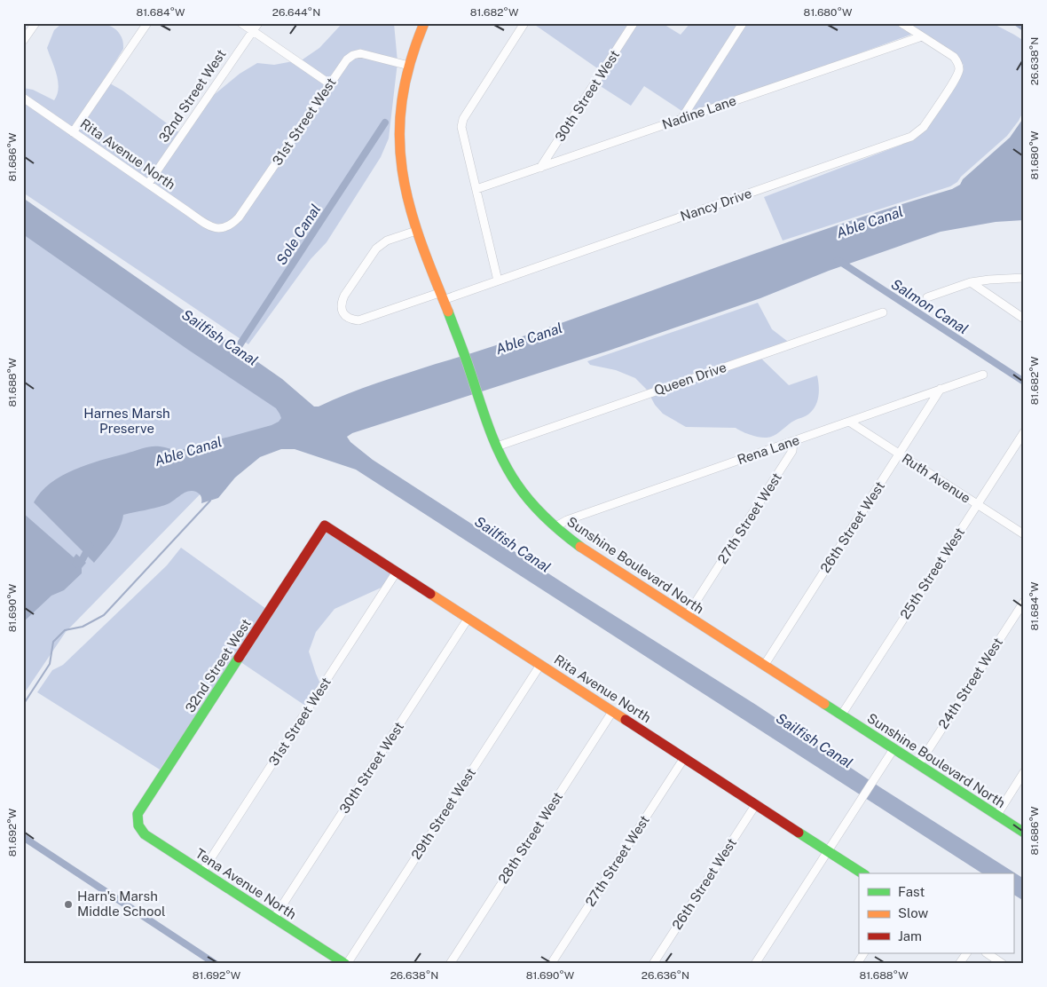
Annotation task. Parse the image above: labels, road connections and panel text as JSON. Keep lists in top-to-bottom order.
{
  "streets": {
    "street": [
      "32nd Street West",
      "30th Street West",
      "Nadine Lane",
      "31st Street West",
      "Rita Avenue North",
      "Nancy Drive",
      "Queen Drive",
      "Rena Lane",
      "Ruth Avenue",
      "27th Street West",
      "26th Street West",
      "Sunshine Boulevard North",
      "25th Street West",
      "24th Street West",
      "29th Street West",
      "28th Street West",
      "Tena Avenue North"
    ]
  },
  "crossings": [
    ["32nd Street West", "Rita Avenue North"],
    ["32nd Street West", "Tena Avenue North"],
    ["30th Street West", "Nadine Lane"],
    ["30th Street West", "Rita Avenue North"],
    ["30th Street West", "Tena Avenue North"],
    ["Nadine Lane", "Nancy Drive"],
    ["31st Street West", "Rita Avenue North"],
    ["31st Street West", "Sunshine Boulevard North"],
    ["31st Street West", "Tena Avenue North"],
    ["Rita Avenue North", "27th Street West"],
    ["Rita Avenue North", "26th Street West"],
    ["Rita Avenue North", "29th Street West"],
    ["Rita Avenue North", "28th Street West"],
    ["Nancy Drive", "Sunshine Boulevard North"],
    ["Queen Drive", "Sunshine Boulevard North"],
    ["Rena Lane", "Ruth Avenue"],
    ["Rena Lane", "27th Street West"],
    ["Rena Lane", "26th Street West"],
    ["Rena Lane", "Sunshine Boulevard North"],
    ["Ruth Avenue", "26th Street West"],
    ["Ruth Avenue", "25th Street West"],
    ["27th Street West", "Sunshine Boulevard North"],
    ["26th Street West", "Sunshine Boulevard North"],
    ["Sunshine Boulevard North", "25th Street West"],
    ["Sunshine Boulevard North", "24th Street West"],
    ["29th Street West", "Tena Avenue North"]
  ],
  "water": [
    "Able Canal",
    "Sole Canal",
    "Salmon Canal",
    "Sailfish Canal"
  ],
  "parks": ["Harnes Marsh Preserve"],
  "places": ["Harn's Marsh Middle School"],
  "legend": ["Fast", "Slow", "Jam"],
  "coordinates": [
    "81.684°W",
    "26.644°N",
    "81.682°W",
    "81.680°W",
    "26.638°N",
    "81.686°W",
    "81.688°W",
    "81.690°W",
    "81.692°W",
    "26.636°N"
  ]
}
